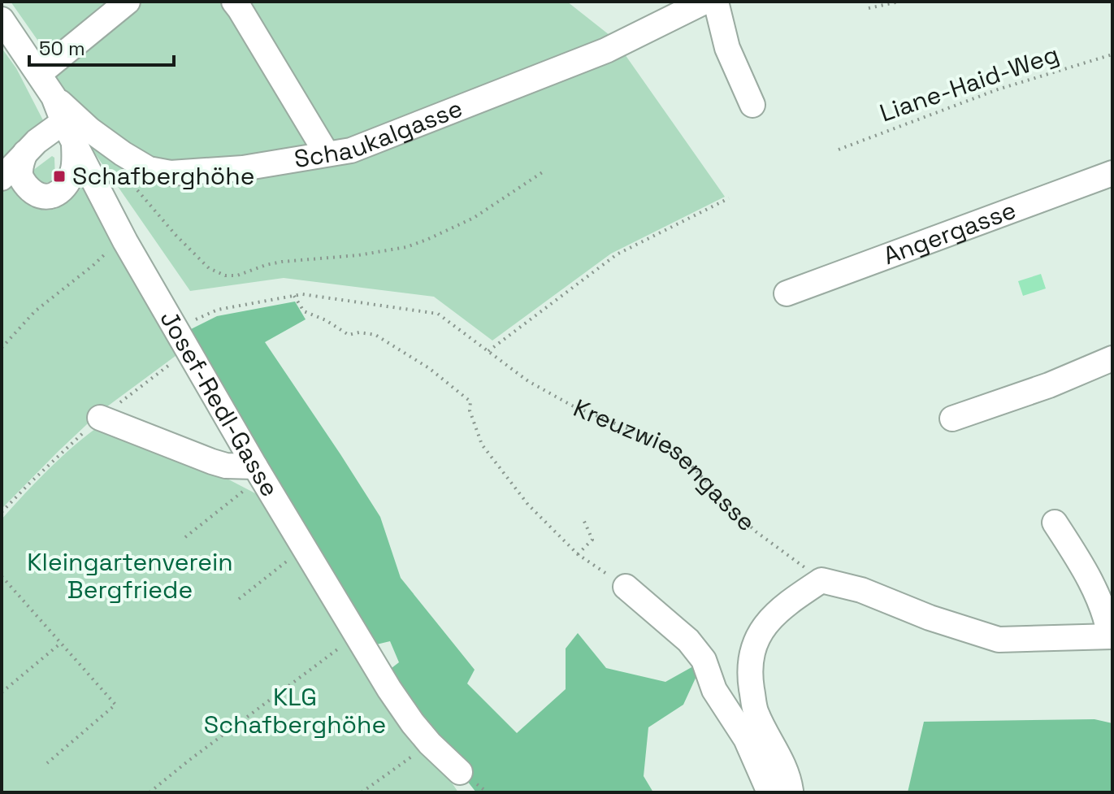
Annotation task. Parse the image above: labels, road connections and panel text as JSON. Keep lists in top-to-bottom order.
{
  "streets": {
    "street": ["Schaukalgasse", "Angergasse", "Josef-Redl-Gasse"],
    "path": ["Liane-Haid-Weg", "Kreuzwiesengasse"]
  },
  "crossings": [
    ["Schaukalgasse", "Josef-Redl-Gasse"]
  ],
  "parks": ["Kleingartenverein Bergfriede", "KLG Schafberghöhe"],
  "places": {
    "transit": ["Schafberghöhe"]
  },
  "scale_bar": "50 m"
}
